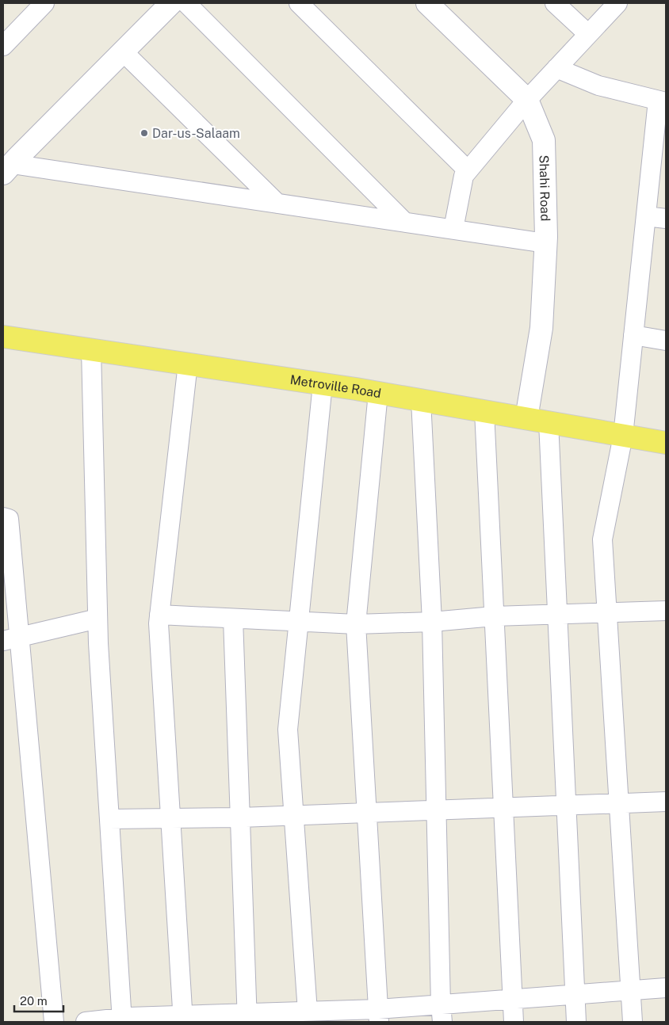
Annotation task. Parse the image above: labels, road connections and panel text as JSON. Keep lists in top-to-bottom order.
{
  "streets": {
    "main road": ["Metroville Road"],
    "street": ["Shahi Road"]
  },
  "crossings": [
    ["Shahi Road", "Metroville Road"]
  ],
  "places": ["Dar-us-Salaam"],
  "scale_bar": "20 m"
}
